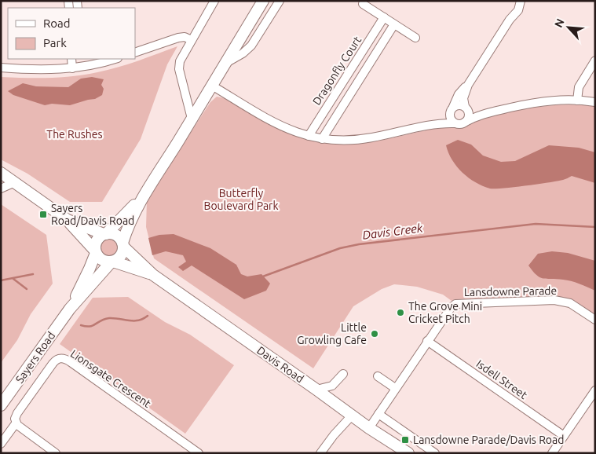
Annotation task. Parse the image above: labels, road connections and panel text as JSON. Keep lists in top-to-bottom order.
{
  "streets": {
    "street": [
      "Dragonfly Court",
      "Lansdowne Parade",
      "Sayers Road",
      "Davis Road",
      "Lionsgate Crescent",
      "Isdell Street"
    ]
  },
  "crossings": [
    ["Lansdowne Parade", "Davis Road"],
    ["Lansdowne Parade", "Isdell Street"]
  ],
  "water": ["Davis Creek"],
  "parks": ["The Rushes", "Butterfly Boulevard Park"],
  "places": {
    "transit": ["Sayers Road/Davis Road", "Lansdowne Parade/Davis Road"],
    "other": ["The Grove Mini Cricket Pitch", "Little Growling Cafe"]
  },
  "legend": ["Road", "Park"],
  "north": "top left"
}
